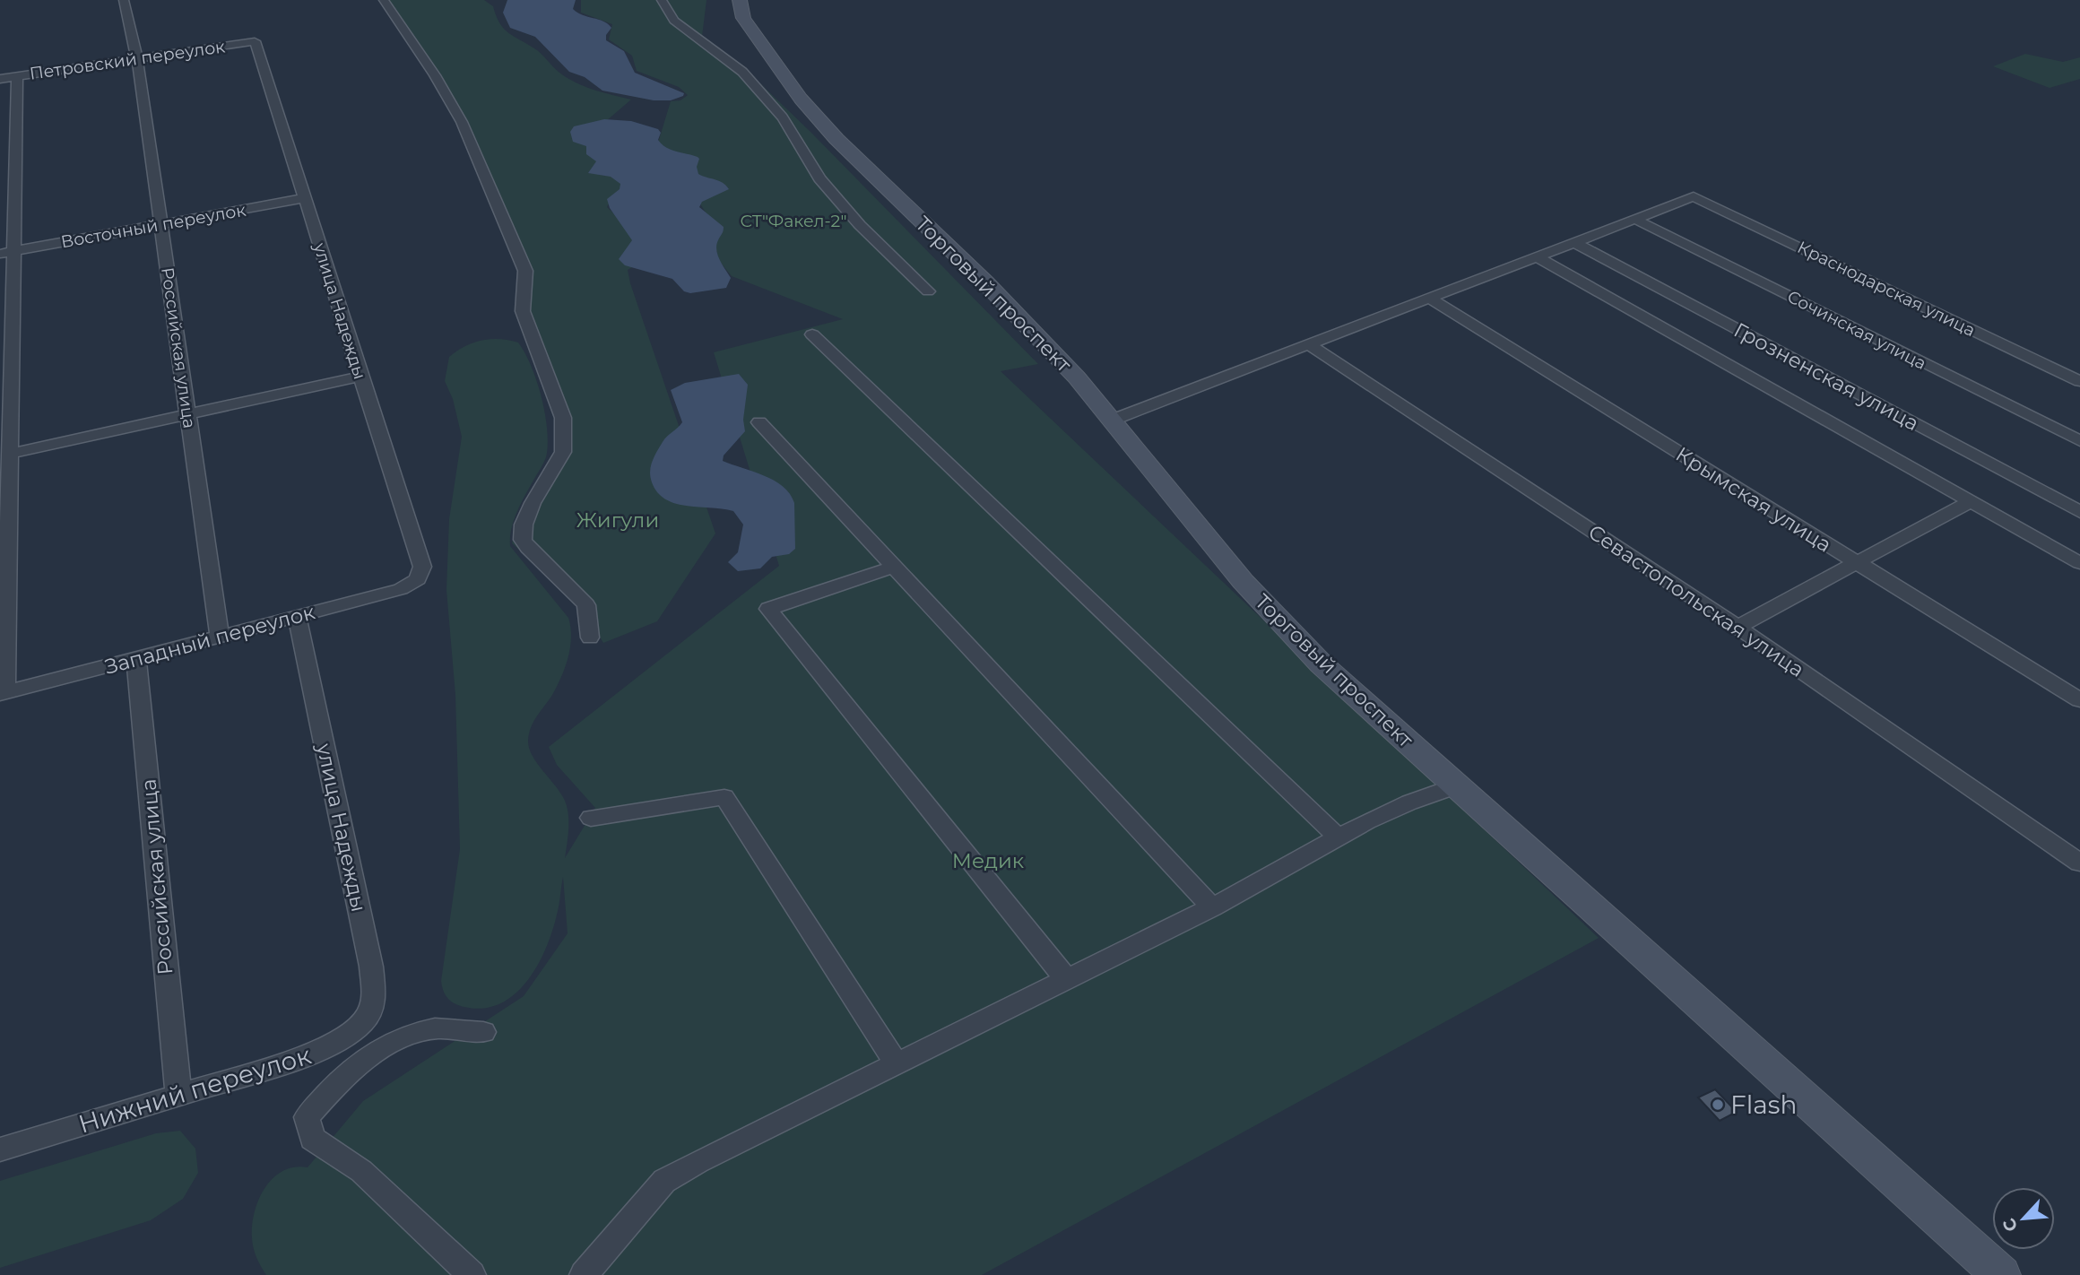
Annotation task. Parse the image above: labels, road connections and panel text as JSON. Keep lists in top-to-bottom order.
{
  "streets": {
    "street": [
      "Петровский переулок",
      "Восточный переулок",
      "Краснодарская улица",
      "Торговый проспект",
      "улица Надежды",
      "Сочинская улица",
      "Российская улица",
      "Грозненская улица",
      "Крымская улица",
      "Севастопольская улица",
      "Западный переулок",
      "Нижний переулок"
    ]
  },
  "crossings": [
    ["Петровский переулок", "улица Надежды"],
    ["Петровский переулок", "Российская улица"],
    ["Восточный переулок", "улица Надежды"],
    ["Восточный переулок", "Российская улица"],
    ["Краснодарская улица", "Сочинская улица"],
    ["улица Надежды", "Западный переулок"],
    ["улица Надежды", "Нижний переулок"],
    ["Российская улица", "Западный переулок"],
    ["Российская улица", "Нижний переулок"]
  ],
  "parks": ["СТ\"Факел-2\"", "Жигули", "Медик"],
  "places": ["Flash"],
  "north": "bottom left"
}
